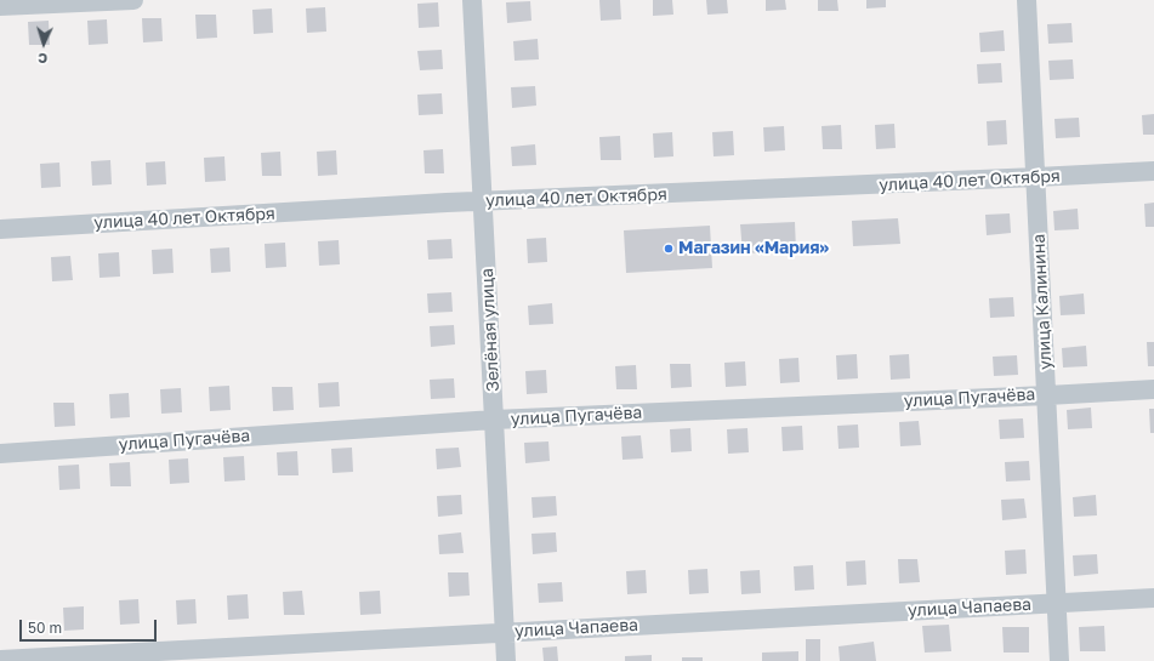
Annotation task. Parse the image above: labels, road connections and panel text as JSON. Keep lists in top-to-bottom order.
{
  "streets": {
    "street": [
      "улица 40 лет Октября",
      "улица Калинина",
      "Зелёная улица",
      "улица Пугачёва",
      "улица Чапаева"
    ]
  },
  "crossings": [
    ["улица 40 лет Октября", "улица Калинина"],
    ["улица 40 лет Октября", "Зелёная улица"],
    ["улица Калинина", "улица Пугачёва"],
    ["улица Калинина", "улица Чапаева"],
    ["Зелёная улица", "улица Пугачёва"],
    ["Зелёная улица", "улица Чапаева"]
  ],
  "places": ["Магазин «Мария»"],
  "scale_bar": "50 m",
  "north": "bottom"
}
